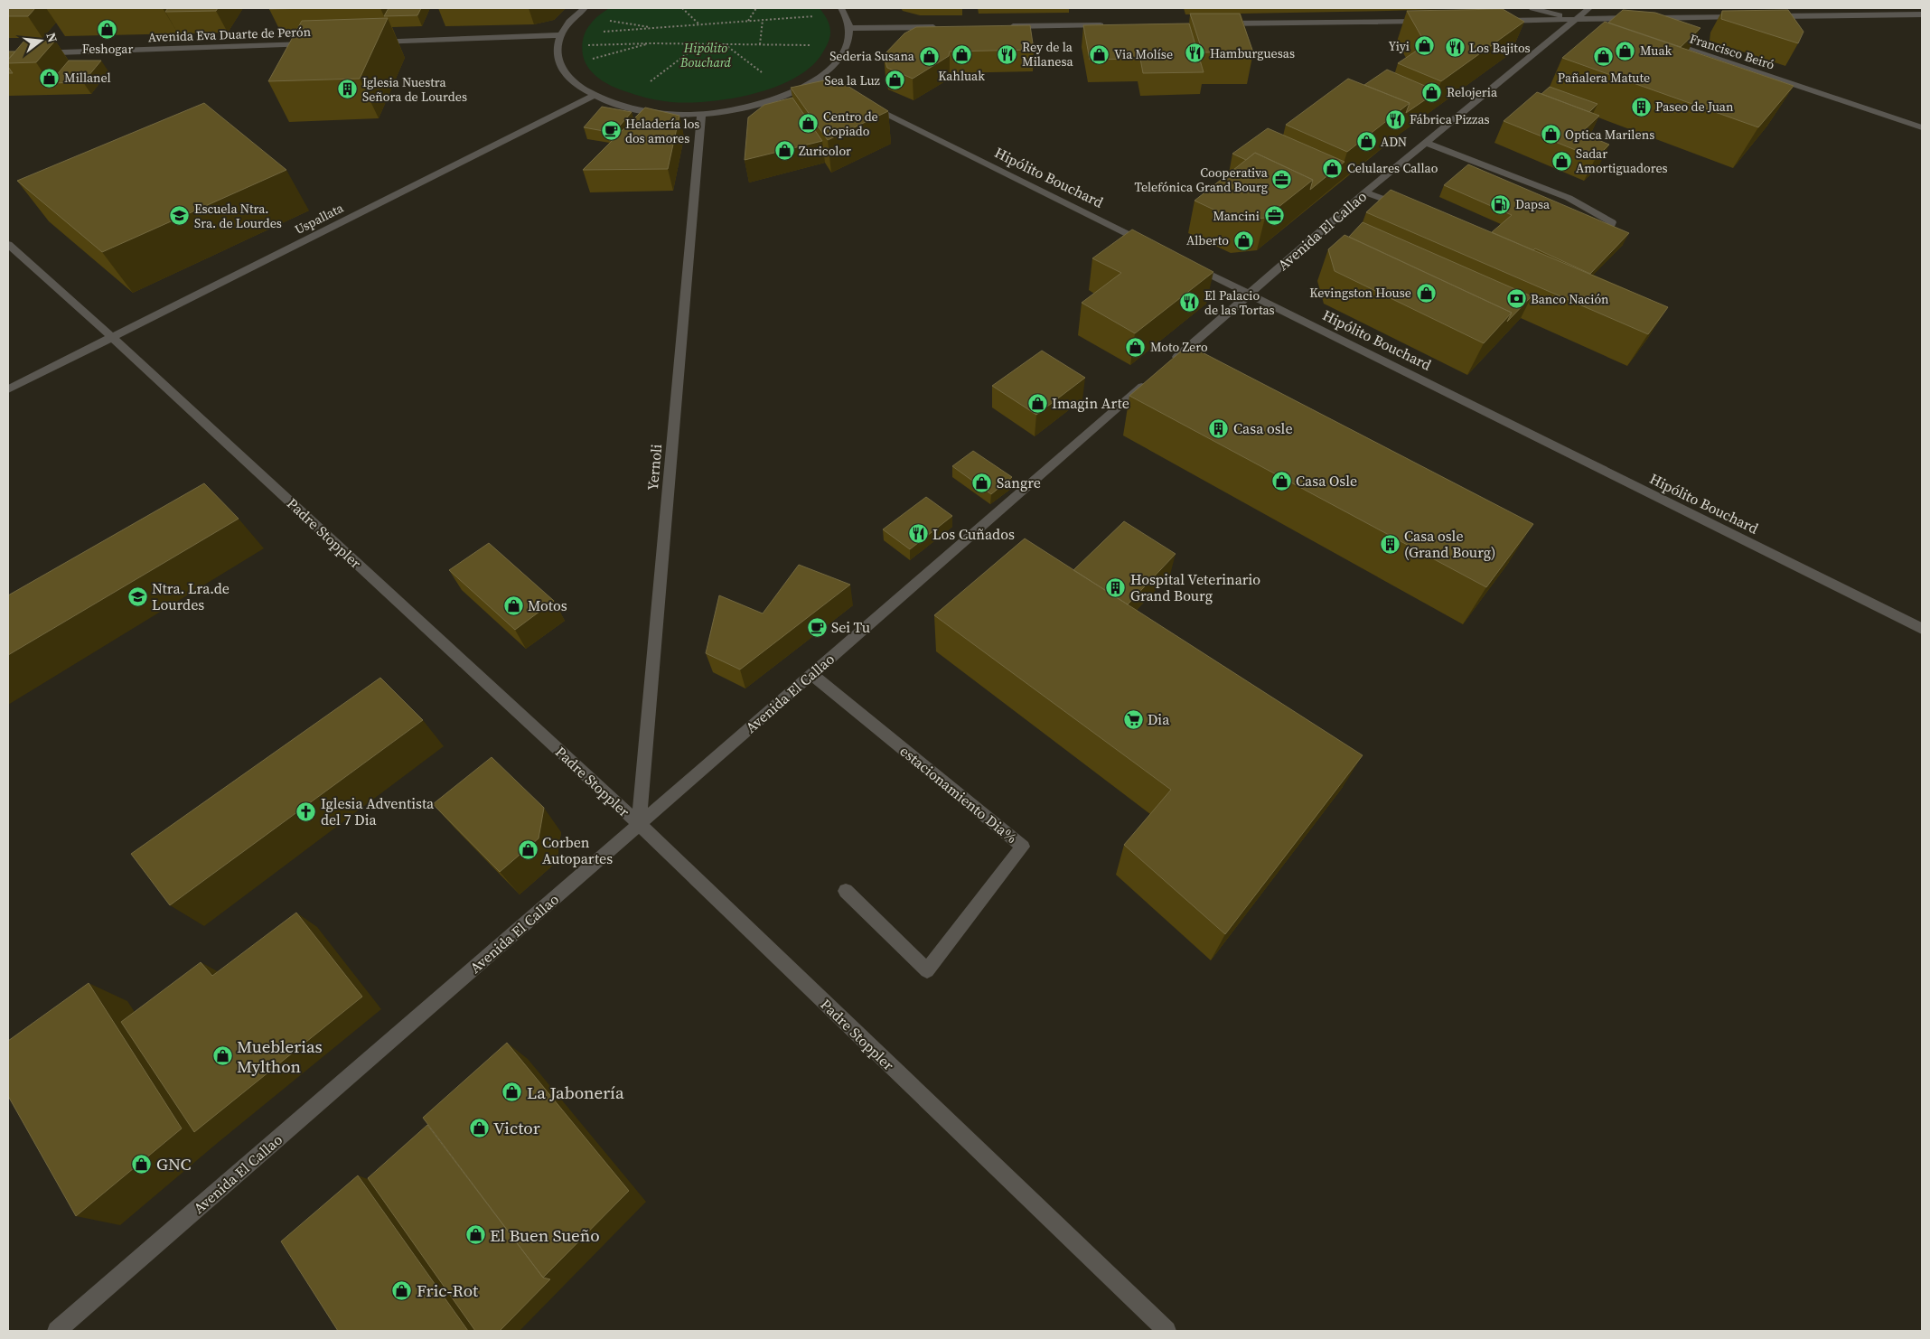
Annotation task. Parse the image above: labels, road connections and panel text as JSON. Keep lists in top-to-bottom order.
{
  "streets": {
    "street": [
      "Avenida Eva Duarte de Perón",
      "Francisco Beiró",
      "Hipólito Bouchard",
      "Uspallata",
      "Avenida El Callao",
      "Yernoli",
      "Padre Stoppler",
      "estacionamiento Dia%"
    ]
  },
  "crossings": [
    ["Hipólito Bouchard", "Avenida El Callao"],
    ["Uspallata", "Padre Stoppler"],
    ["Avenida El Callao", "Yernoli"],
    ["Avenida El Callao", "Padre Stoppler"],
    ["Avenida El Callao", "estacionamiento Dia%"],
    ["Yernoli", "Padre Stoppler"]
  ],
  "parks": ["Hipólito Bouchard"],
  "places": {
    "shop": [
      "Feshogar",
      "Yiyi",
      "Muak",
      "Via Molíse",
      "Kahluak",
      "Sederia Susana",
      "Pañalera Matute",
      "Millanel",
      "Sea la Luz",
      "Relojeria",
      "Centro de Copiado",
      "Optica Marilens",
      "ADN",
      "Zuricolor",
      "Sadar Amortiguadores",
      "Celulares Callao",
      "Alberto",
      "Kevingston House",
      "Moto Zero",
      "Imagin Arte",
      "Casa Osle",
      "Sangre",
      "Motos",
      "Corben Autopartes",
      "Mueblerias Mylthon",
      "La Jabonería",
      "Victor",
      "GNC",
      "El Buen Sueño",
      "Fric-Rot"
    ],
    "restaurant": [
      "Los Bajitos",
      "Hamburguesas",
      "Rey de la Milanesa",
      "Fábrica Pizzas",
      "El Palacio de las Tortas",
      "Los Cuñados"
    ],
    "building": [
      "Iglesia Nuestra Señora de Lourdes",
      "Paseo de Juan",
      "Casa osle",
      "Casa osle (Grand Bourg)",
      "Hospital Veterinario Grand Bourg"
    ],
    "cafe": ["Heladería los dos amores", "Sei Tu"],
    "office": ["Cooperativa Telefónica Grand Bourg", "Mancini"],
    "fuel station": ["Dapsa"],
    "school or university": ["Escuela Ntra. Sra. de Lourdes", "Ntra. Lra.de Lourdes"],
    "bank": ["Banco Nación"],
    "supermarket": ["Dia"],
    "church": ["Iglesia Adventista del 7 Dia"]
  },
  "north": "right"
}
